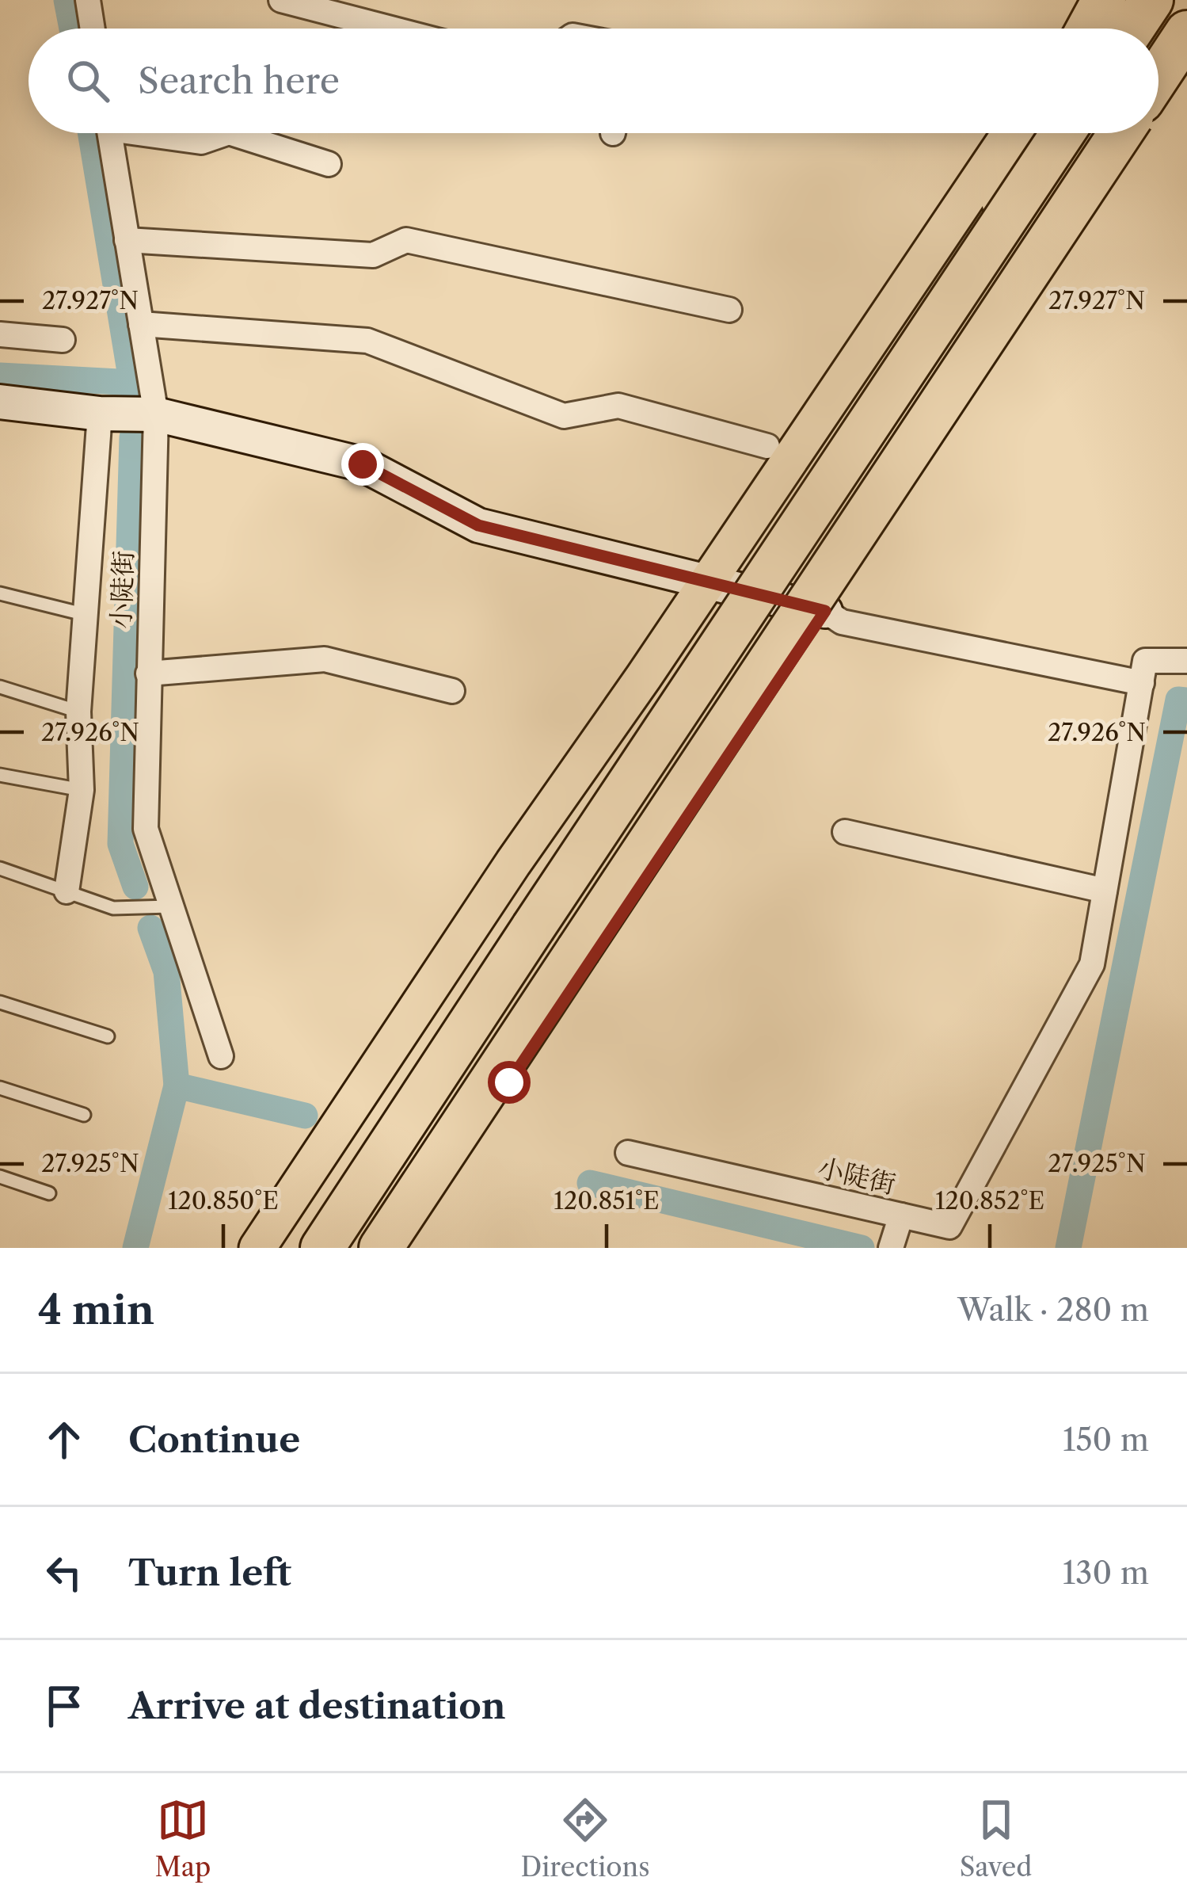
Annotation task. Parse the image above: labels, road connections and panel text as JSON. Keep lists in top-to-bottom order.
{
  "streets": {
    "street": ["小陡街"]
  },
  "page": {
    "search": "Search here",
    "heading": ["4 min", "Walk · 280 m"],
    "list": [
      ["Continue", "150 m"],
      ["Turn left", "130 m"],
      "Arrive at destination"
    ],
    "nav": ["Map", "Directions", "Saved"]
  },
  "coordinates": [
    "27.927°N",
    "27.926°N",
    "27.925°N",
    "120.850°E",
    "120.851°E",
    "120.852°E"
  ]
}
